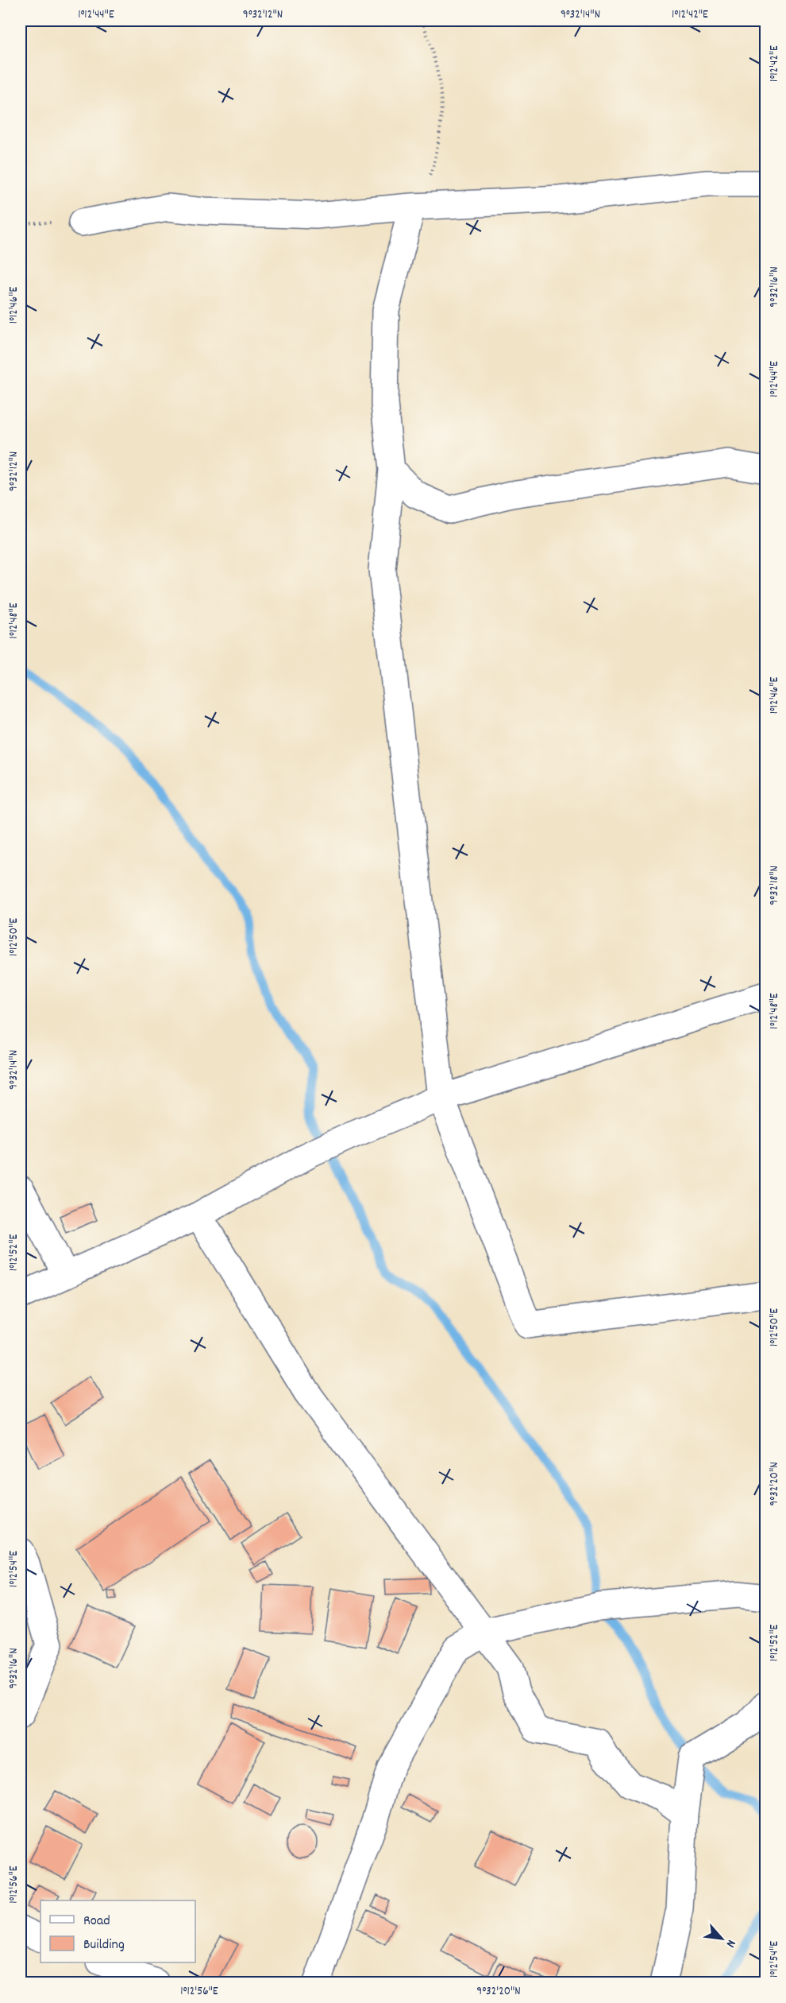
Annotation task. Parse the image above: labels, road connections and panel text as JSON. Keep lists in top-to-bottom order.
{
  "legend": ["Road", "Building"],
  "north": "bottom right",
  "coordinates": [
    "1°12'44\"E",
    "9°32'12\"N",
    "9°32'14\"N",
    "1°12'42\"E",
    "9°32'16\"N",
    "1°12'46\"E",
    "1°12'48\"E",
    "9°32'18\"N",
    "1°12'50\"E",
    "1°12'52\"E",
    "9°32'20\"N",
    "1°12'54\"E",
    "1°12'56\"E"
  ]
}
